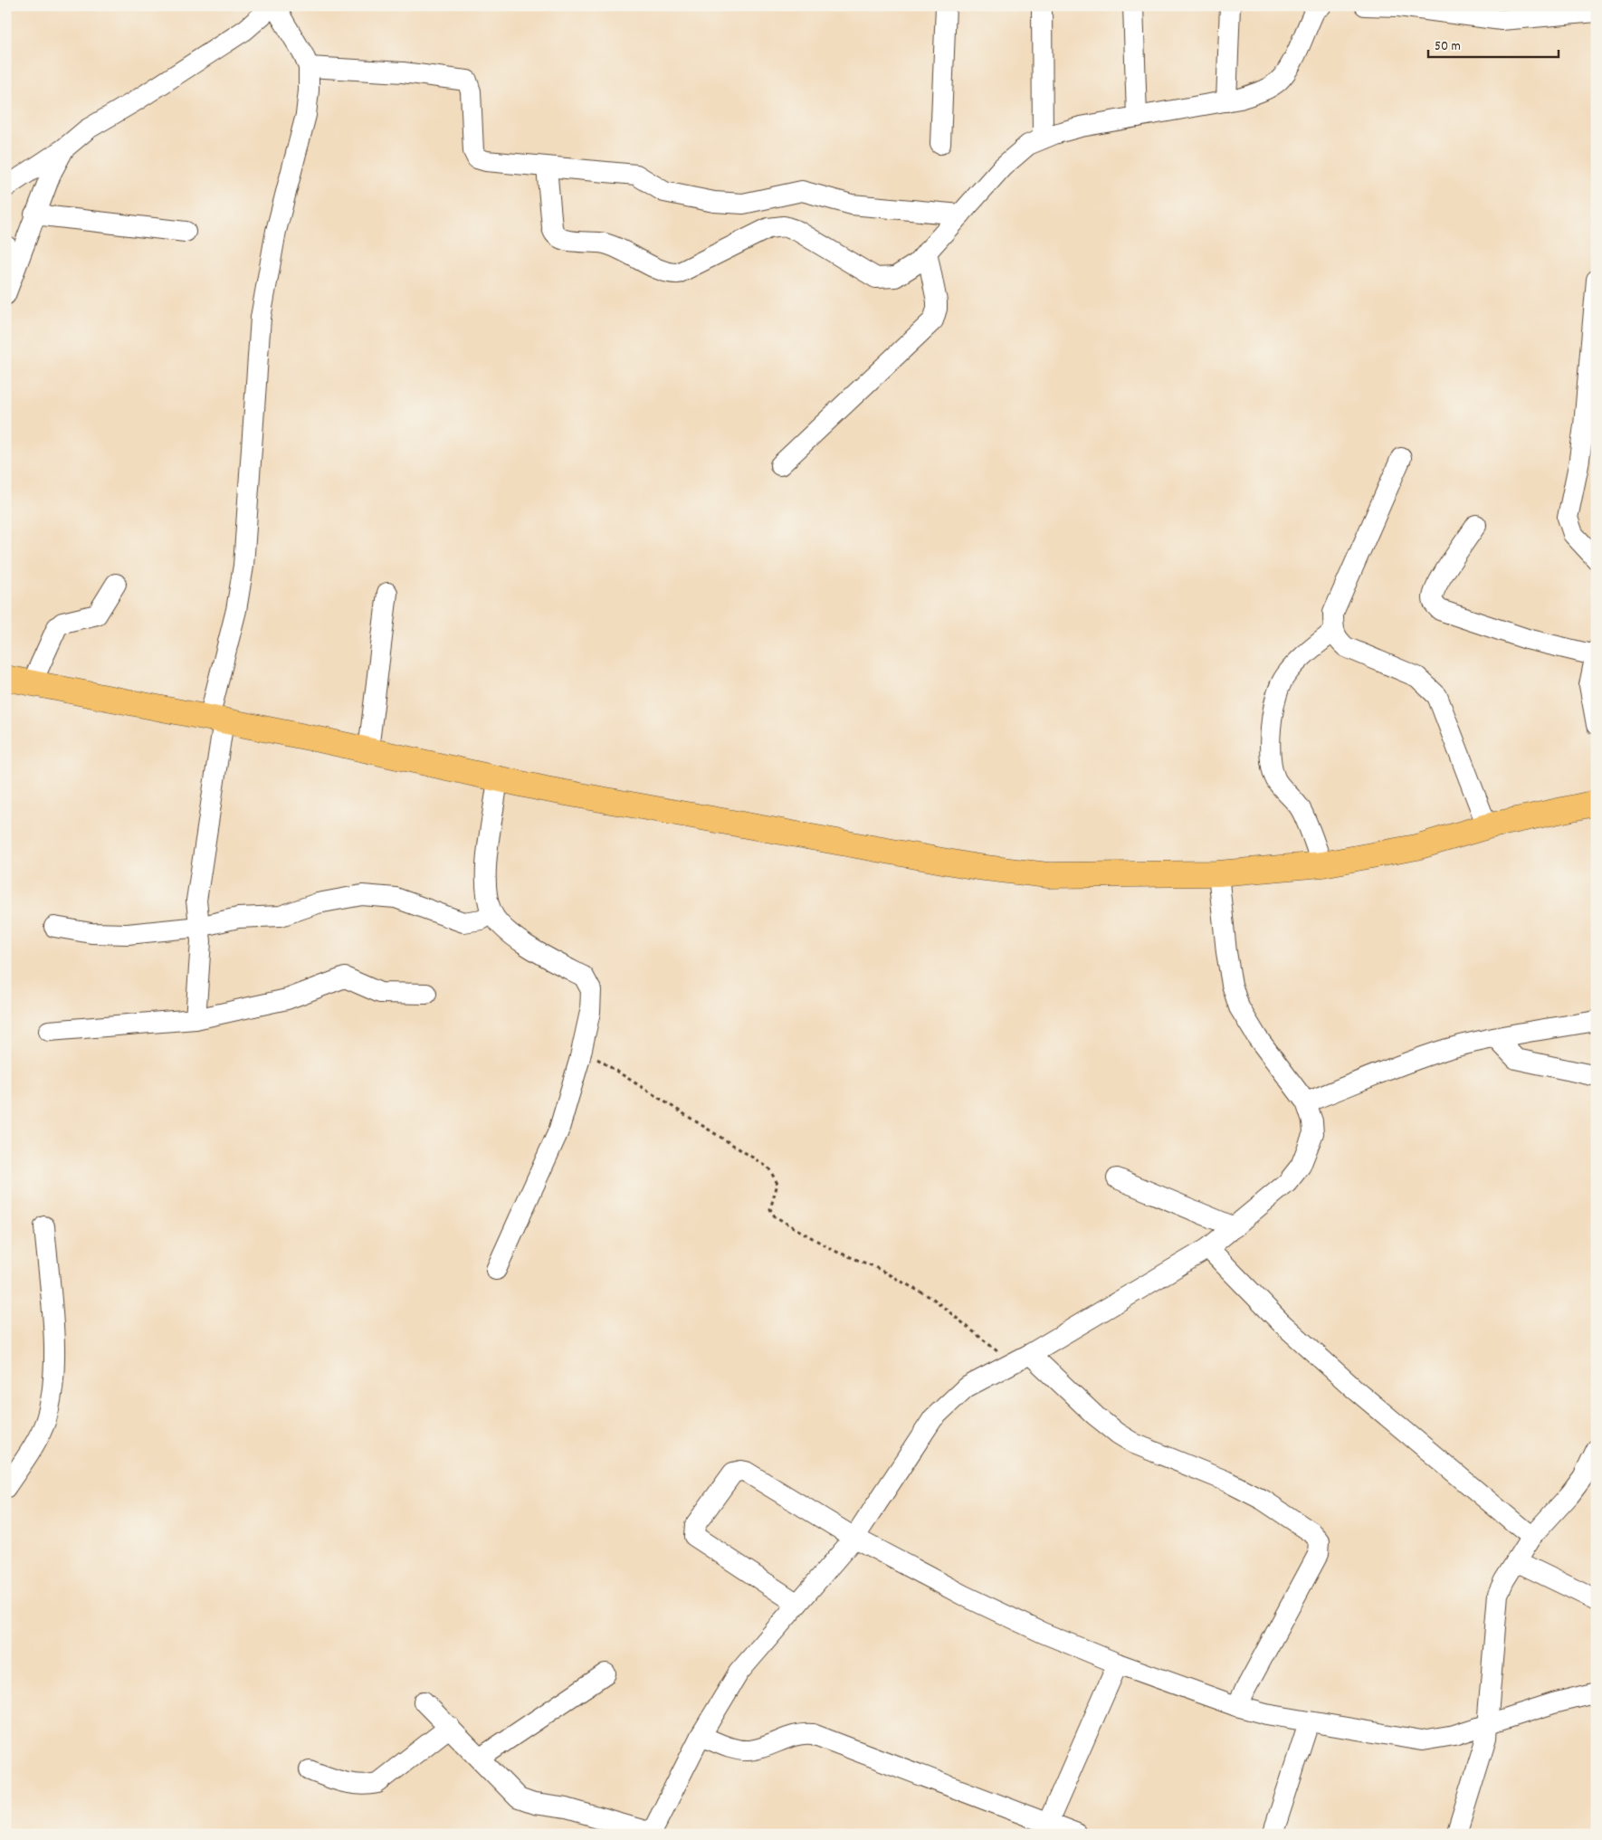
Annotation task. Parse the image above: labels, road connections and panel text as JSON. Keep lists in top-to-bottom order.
{
  "scale_bar": "50 m"
}
